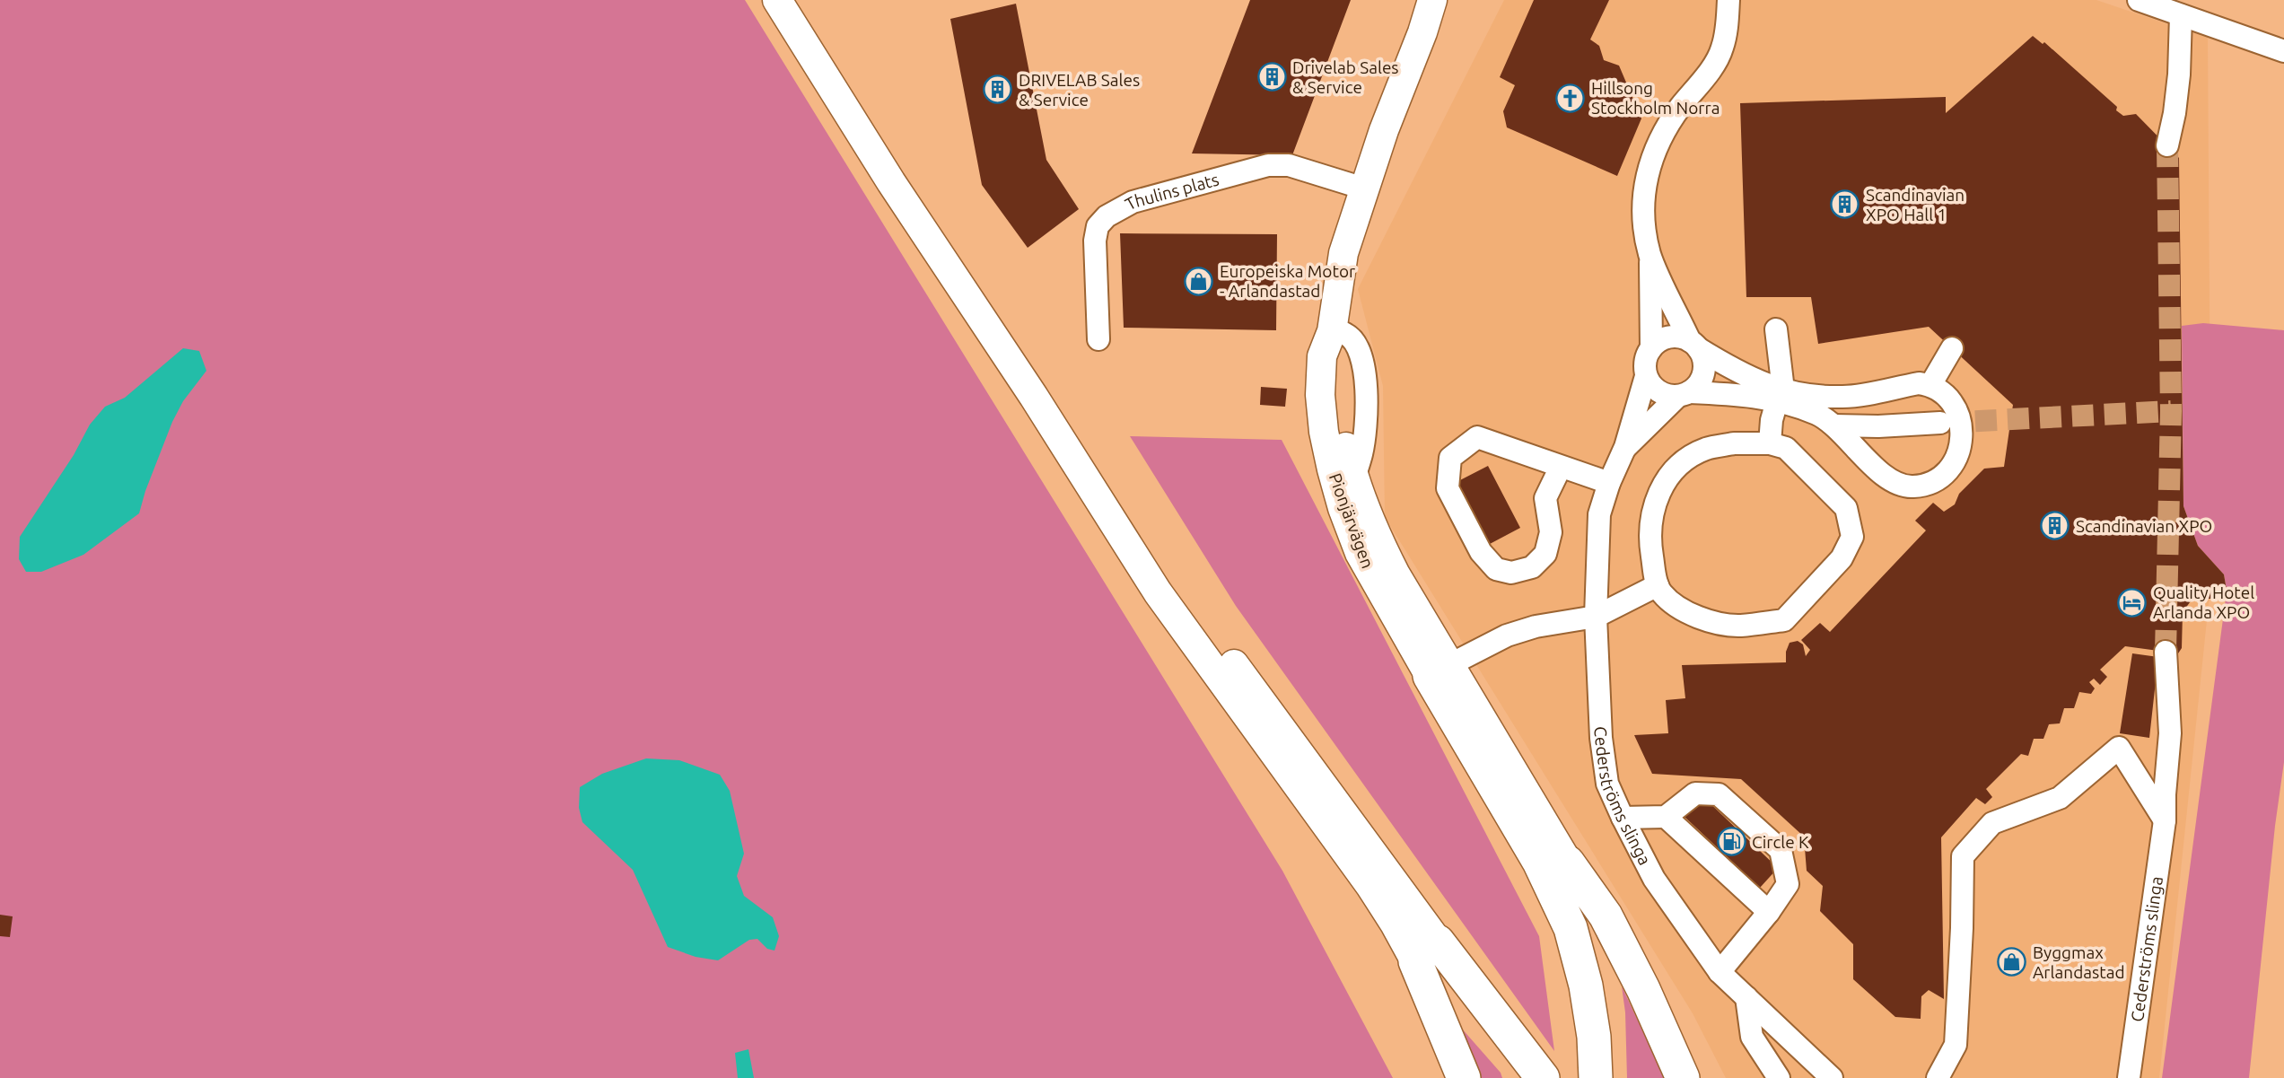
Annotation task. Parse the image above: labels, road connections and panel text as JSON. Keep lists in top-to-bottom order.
{
  "streets": {
    "main road": ["Pionjärvägen"],
    "street": ["Thulins plats", "Cederströms slinga"]
  },
  "crossings": [
    ["Thulins plats", "Pionjärvägen"]
  ],
  "places": {
    "building": [
      "Drivelab Sales & Service",
      "DRIVELAB Sales & Service",
      "Scandinavian XPO Hall 1",
      "Scandinavian XPO"
    ],
    "church": ["Hillsong Stockholm Norra"],
    "shop": ["Europeiska Motor - Arlandastad", "Byggmax Arlandastad"],
    "hotel": ["Quality Hotel Arlanda XPO"],
    "fuel station": ["Circle K"]
  }
}
